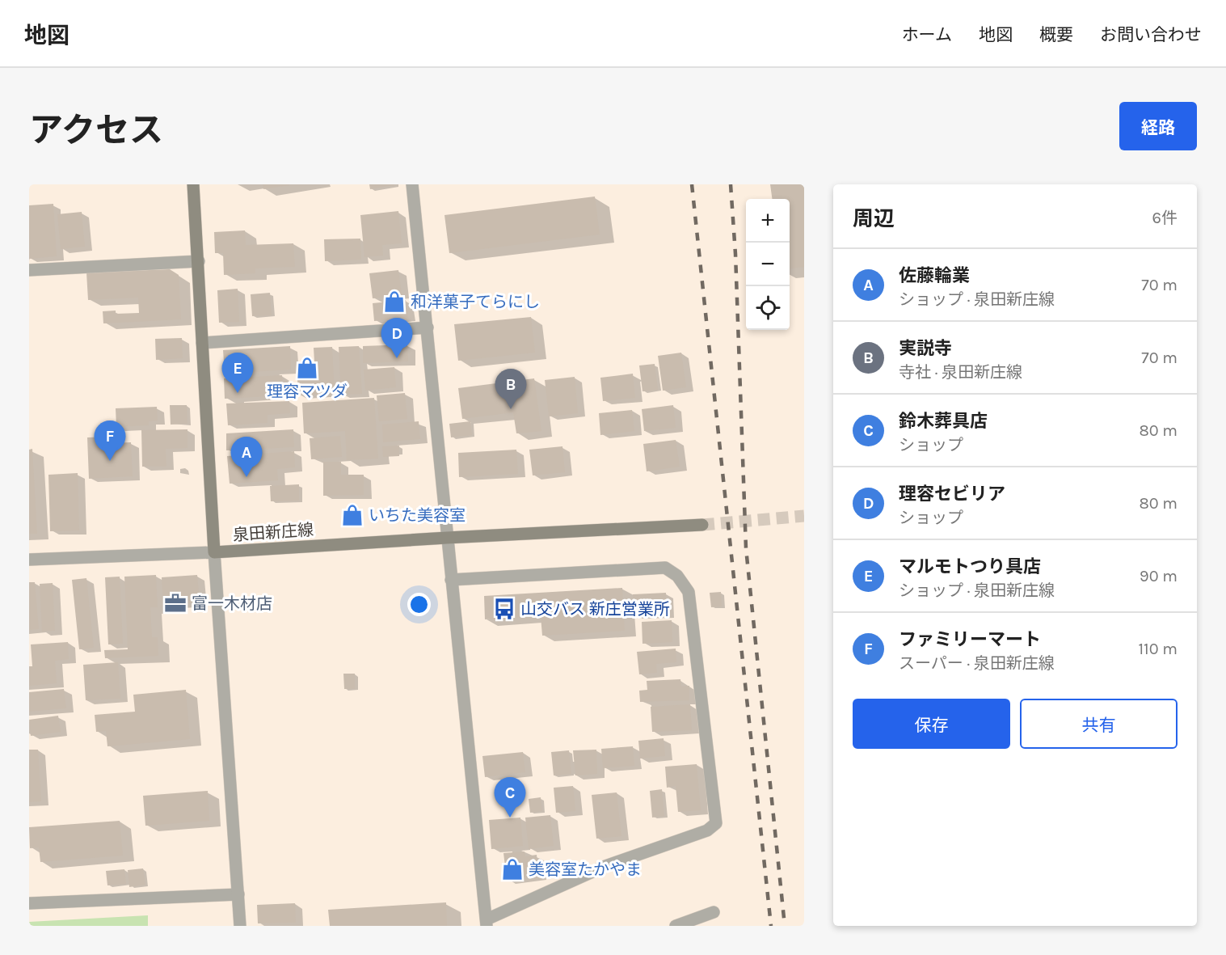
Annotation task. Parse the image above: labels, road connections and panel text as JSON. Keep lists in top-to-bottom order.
{
  "streets": {
    "main road": ["泉田新庄線"]
  },
  "places": {
    "shop": [
      "和洋菓子てらにし",
      "理容マツダ",
      "いちた美容室",
      "美容室たかやま"
    ],
    "office": ["富一木材店"],
    "bus stop": ["山交バス 新庄営業所"]
  },
  "page": {
    "header": "地図",
    "nav": [
      "ホーム",
      "地図",
      "概要",
      "お問い合わせ"
    ],
    "title": "アクセス",
    "buttons": [
      "経路",
      ["保存", "共有"]
    ],
    "heading": ["周辺", "6件"],
    "map_buttons": ["+", "−"],
    "list": [
      {
        "mark": "A",
        "name": "佐藤輪業",
        "note": "ショップ · 泉田新庄線",
        "value": "70 m"
      },
      {
        "mark": "B",
        "name": "実説寺",
        "note": "寺社 · 泉田新庄線",
        "value": "70 m"
      },
      {
        "mark": "C",
        "name": "鈴木葬具店",
        "note": "ショップ",
        "value": "80 m"
      },
      {
        "mark": "D",
        "name": "理容セビリア",
        "note": "ショップ",
        "value": "80 m"
      },
      {
        "mark": "E",
        "name": "マルモトつり具店",
        "note": "ショップ · 泉田新庄線",
        "value": "90 m"
      },
      {
        "mark": "F",
        "name": "ファミリーマート",
        "note": "スーパー · 泉田新庄線",
        "value": "110 m"
      }
    ],
    "pins": [
      "D",
      "E",
      "B",
      "F",
      "A",
      "C"
    ]
  }
}
